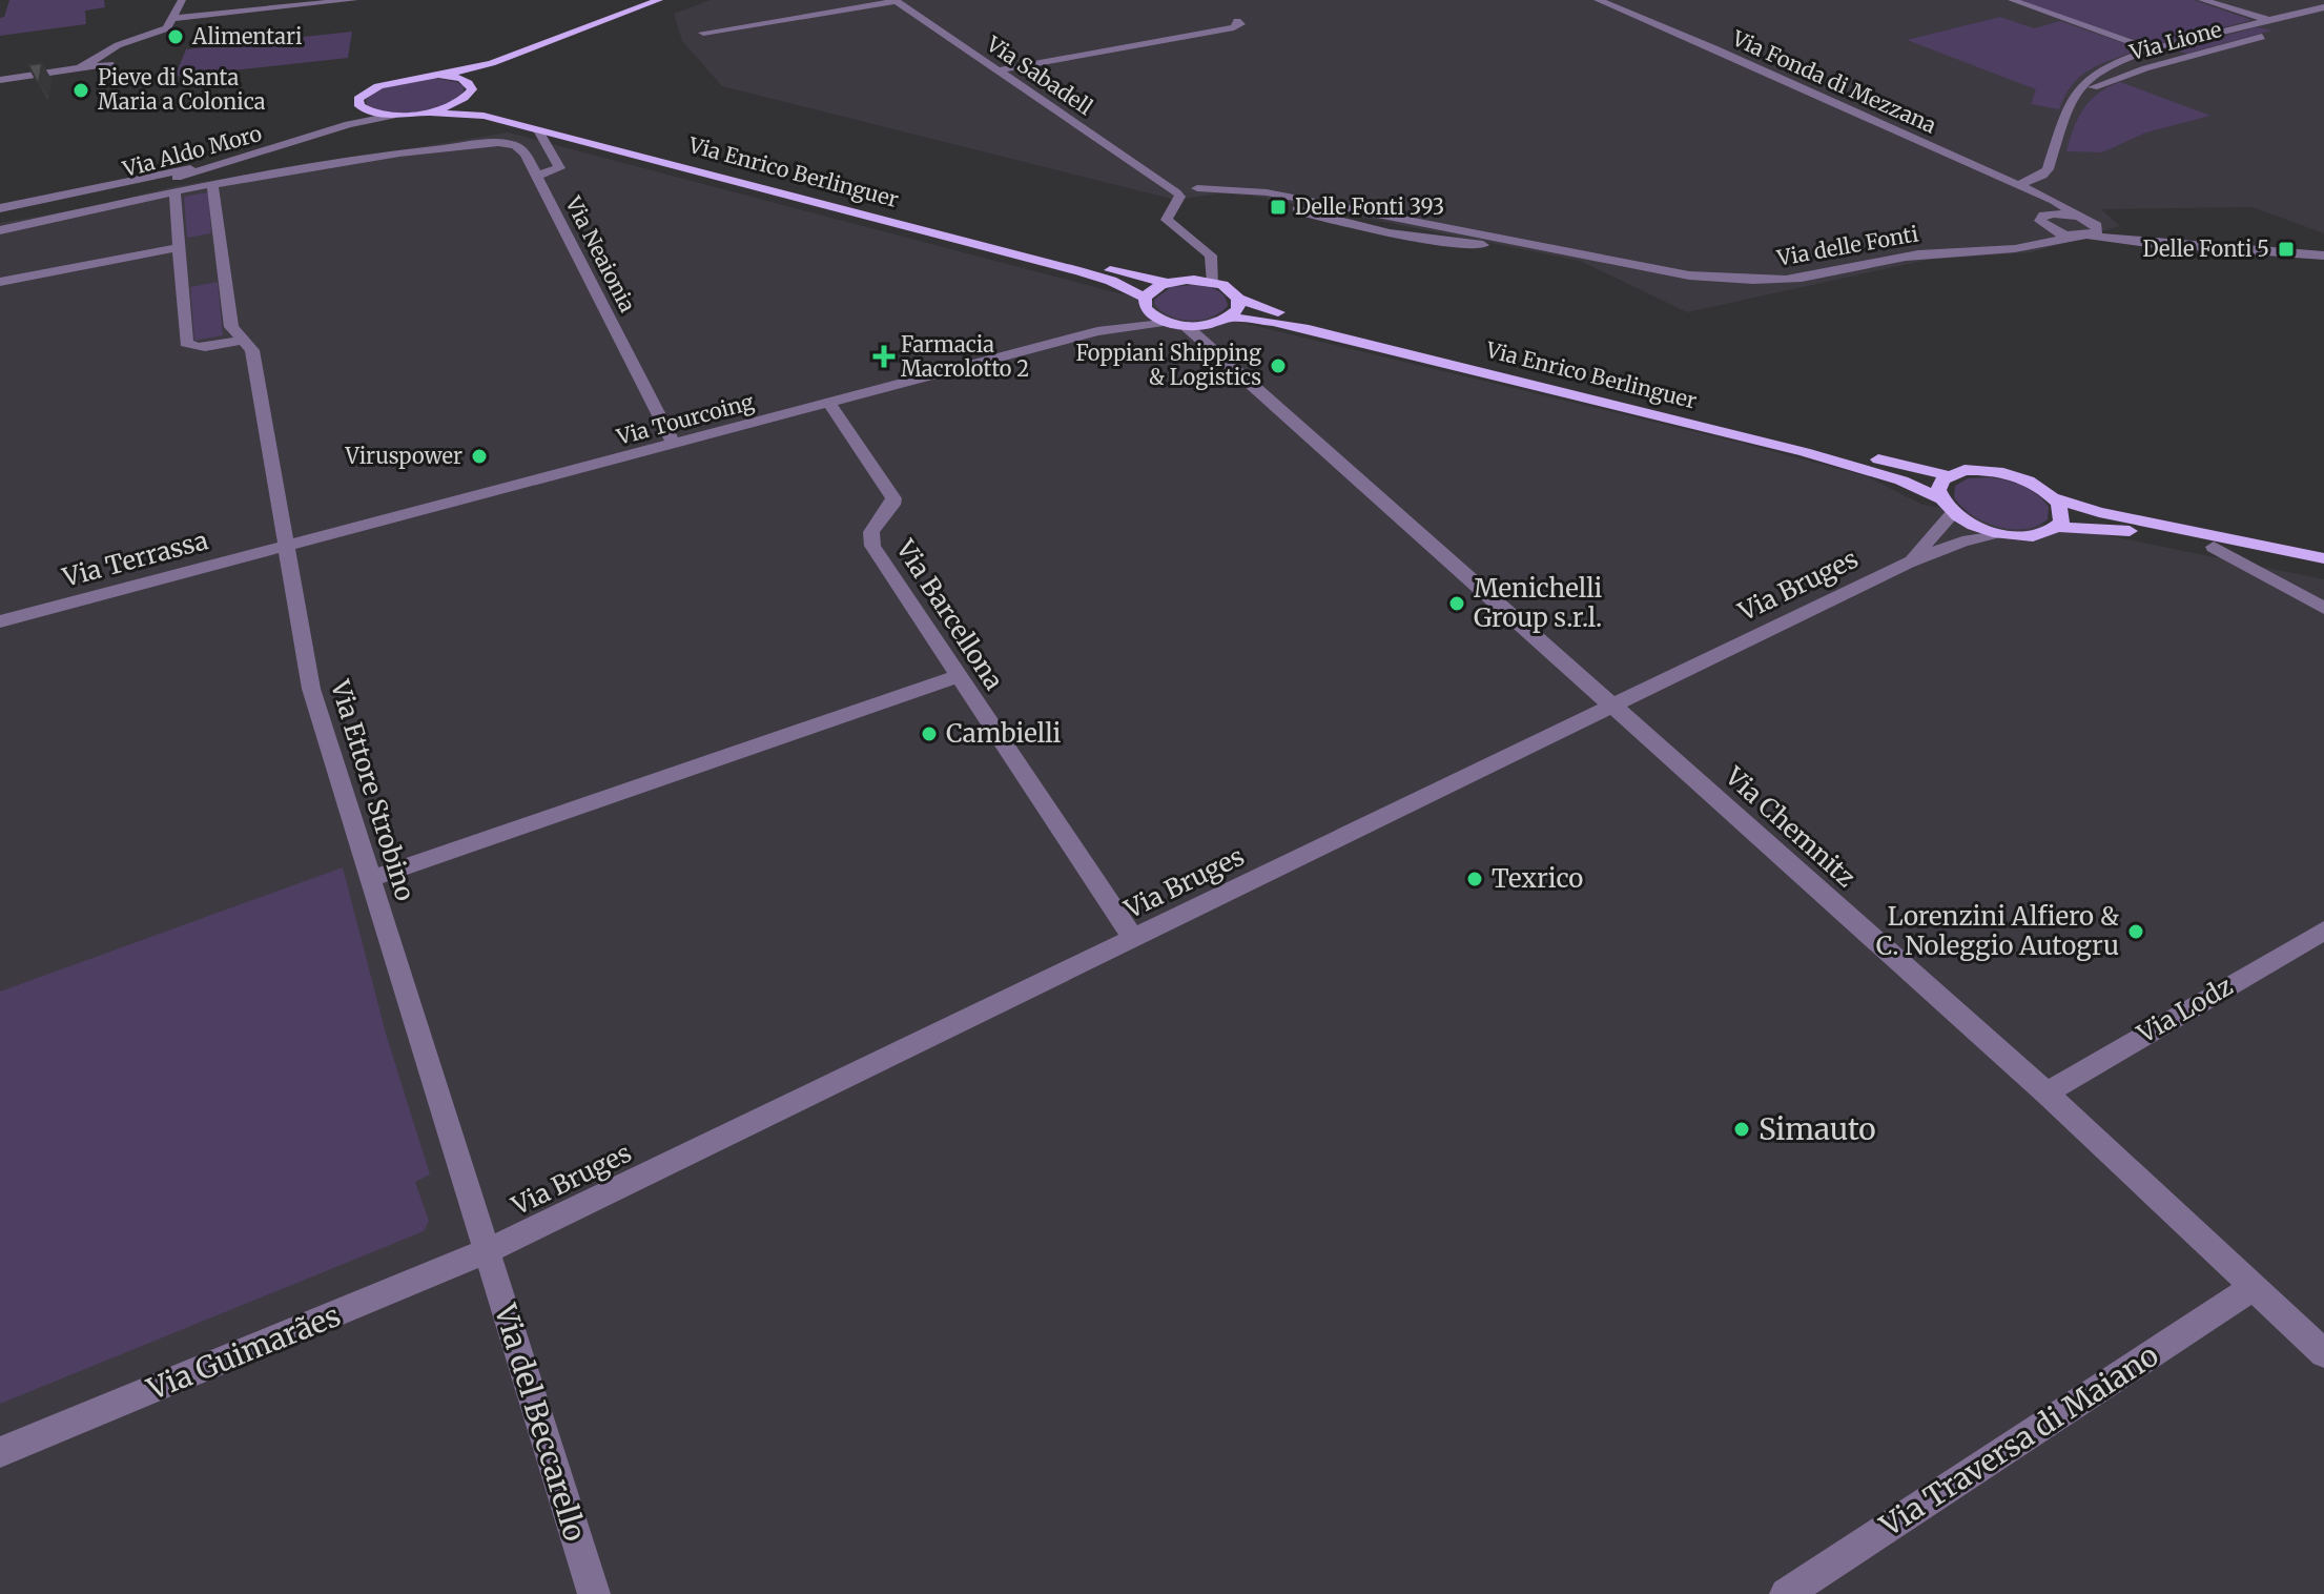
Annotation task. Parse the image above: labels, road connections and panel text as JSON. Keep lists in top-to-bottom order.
{
  "streets": {
    "main road": ["Via Enrico Berlinguer"],
    "street": [
      "Via Lione",
      "Via Sabadell",
      "Via Fonda di Mezzana",
      "Via Aldo Moro",
      "Via delle Fonti",
      "Via Neaionia",
      "Via Tourcoing",
      "Via Terrassa",
      "Via Bruges",
      "Via Barcellona",
      "Via Ettore Strobino",
      "Via Chemnitz",
      "Via Lodz",
      "Via Guimarães",
      "Via del Beccarello",
      "Via Traversa di Maiano"
    ]
  },
  "crossings": [
    ["Via Lione", "Via Fonda di Mezzana"],
    ["Via Sabadell", "Via delle Fonti"],
    ["Via Fonda di Mezzana", "Via delle Fonti"],
    ["Via Enrico Berlinguer", "Via Tourcoing"],
    ["Via Enrico Berlinguer", "Via Bruges"],
    ["Via Enrico Berlinguer", "Via Chemnitz"],
    ["Via Neaionia", "Via Tourcoing"],
    ["Via Neaionia", "Via Ettore Strobino"],
    ["Via Tourcoing", "Via Terrassa"],
    ["Via Tourcoing", "Via Barcellona"],
    ["Via Tourcoing", "Via Ettore Strobino"],
    ["Via Terrassa", "Via Ettore Strobino"],
    ["Via Bruges", "Via Barcellona"],
    ["Via Bruges", "Via Ettore Strobino"],
    ["Via Bruges", "Via Chemnitz"],
    ["Via Bruges", "Via Guimarães"],
    ["Via Bruges", "Via del Beccarello"],
    ["Via Ettore Strobino", "Via Guimarães"],
    ["Via Ettore Strobino", "Via del Beccarello"],
    ["Via Chemnitz", "Via Lodz"],
    ["Via Chemnitz", "Via Traversa di Maiano"],
    ["Via Guimarães", "Via del Beccarello"]
  ],
  "places": {
    "other": [
      "Alimentari",
      "Pieve di Santa Maria a Colonica",
      "Foppiani Shipping & Logistics",
      "Viruspower",
      "Menichelli Group s.r.l.",
      "Cambielli",
      "Texrico",
      "Lorenzini Alfiero & C. Noleggio Autogru",
      "Simauto"
    ],
    "transit": ["Delle Fonti 393", "Delle Fonti 5"],
    "health": ["Farmacia Macrolotto 2"]
  }
}
